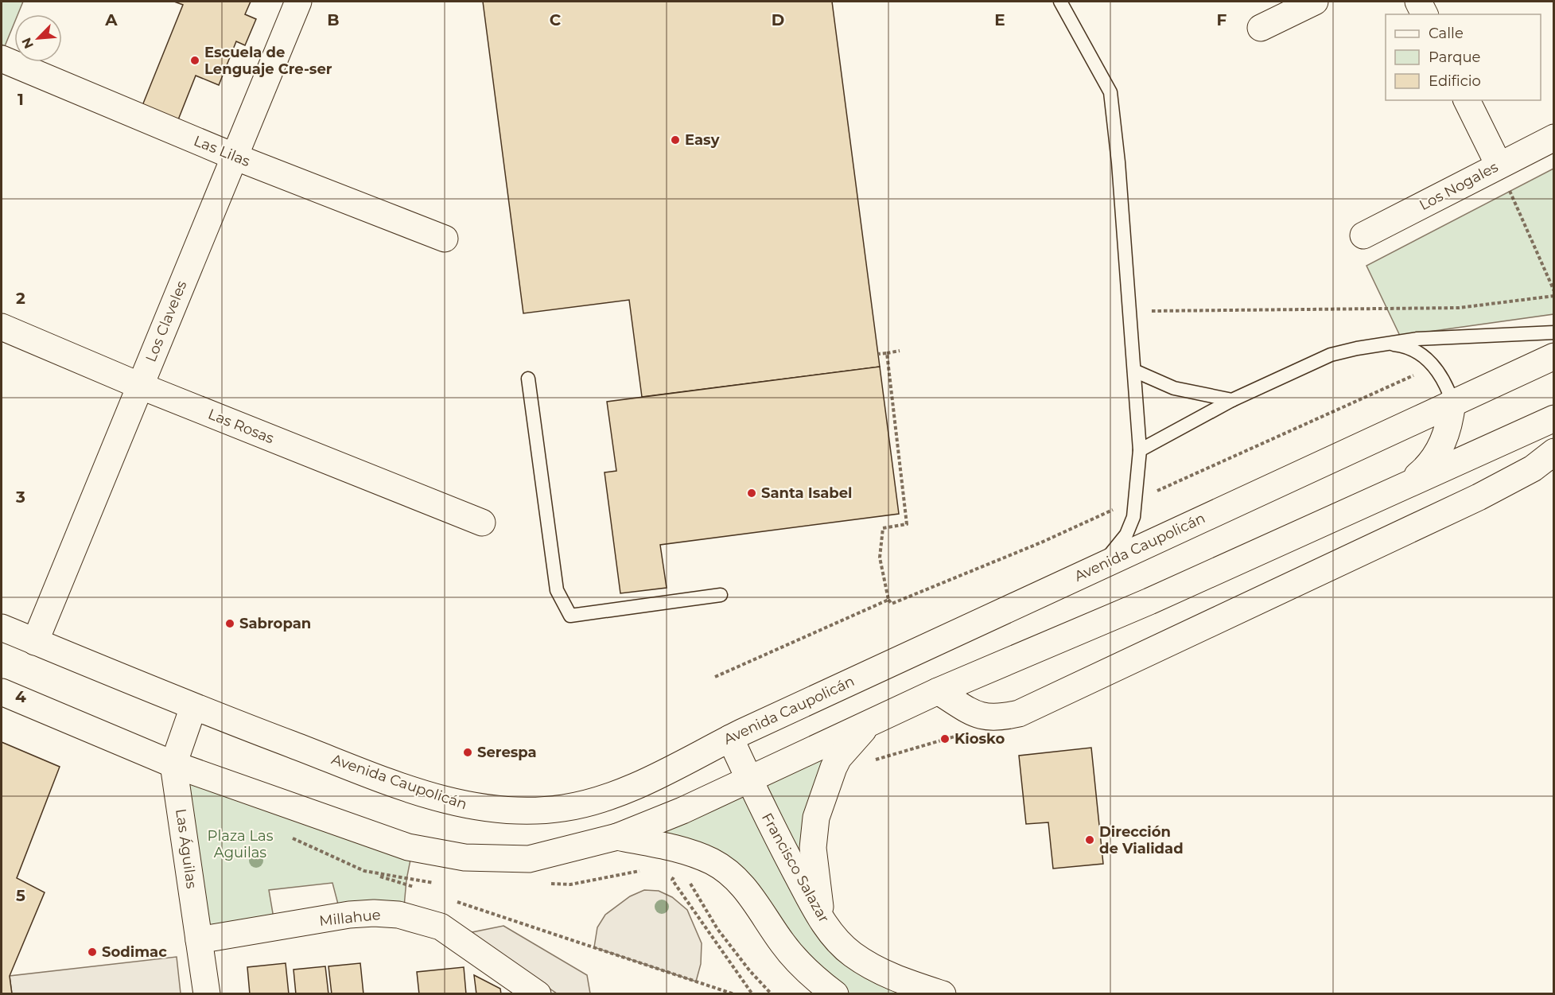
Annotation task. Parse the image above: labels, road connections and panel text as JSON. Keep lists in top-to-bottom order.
{
  "streets": {
    "main road": [
      "Las Lilas",
      "Los Nogales",
      "Los Claveles",
      "Las Rosas",
      "Avenida Caupolicán",
      "Las Águilas",
      "Francisco Salazar",
      "Millahue"
    ]
  },
  "crossings": [
    ["Las Lilas", "Los Claveles"],
    ["Los Claveles", "Las Rosas"],
    ["Los Claveles", "Avenida Caupolicán"],
    ["Avenida Caupolicán", "Las Águilas"],
    ["Avenida Caupolicán", "Francisco Salazar"],
    ["Las Águilas", "Millahue"]
  ],
  "parks": ["Plaza Las Aguilas"],
  "places": [
    "Escuela de Lenguaje Cre-ser",
    "Easy",
    "Santa Isabel",
    "Sabropan",
    "Kiosko",
    "Serespa",
    "Dirección de Vialidad",
    "Sodimac"
  ],
  "legend": ["Calle", "Parque", "Edificio"],
  "north": "bottom left",
  "grid": {
    "columns": [
      "A",
      "B",
      "C",
      "D",
      "E",
      "F"
    ],
    "rows": [
      "1",
      "2",
      "3",
      "4",
      "5"
    ]
  }
}
